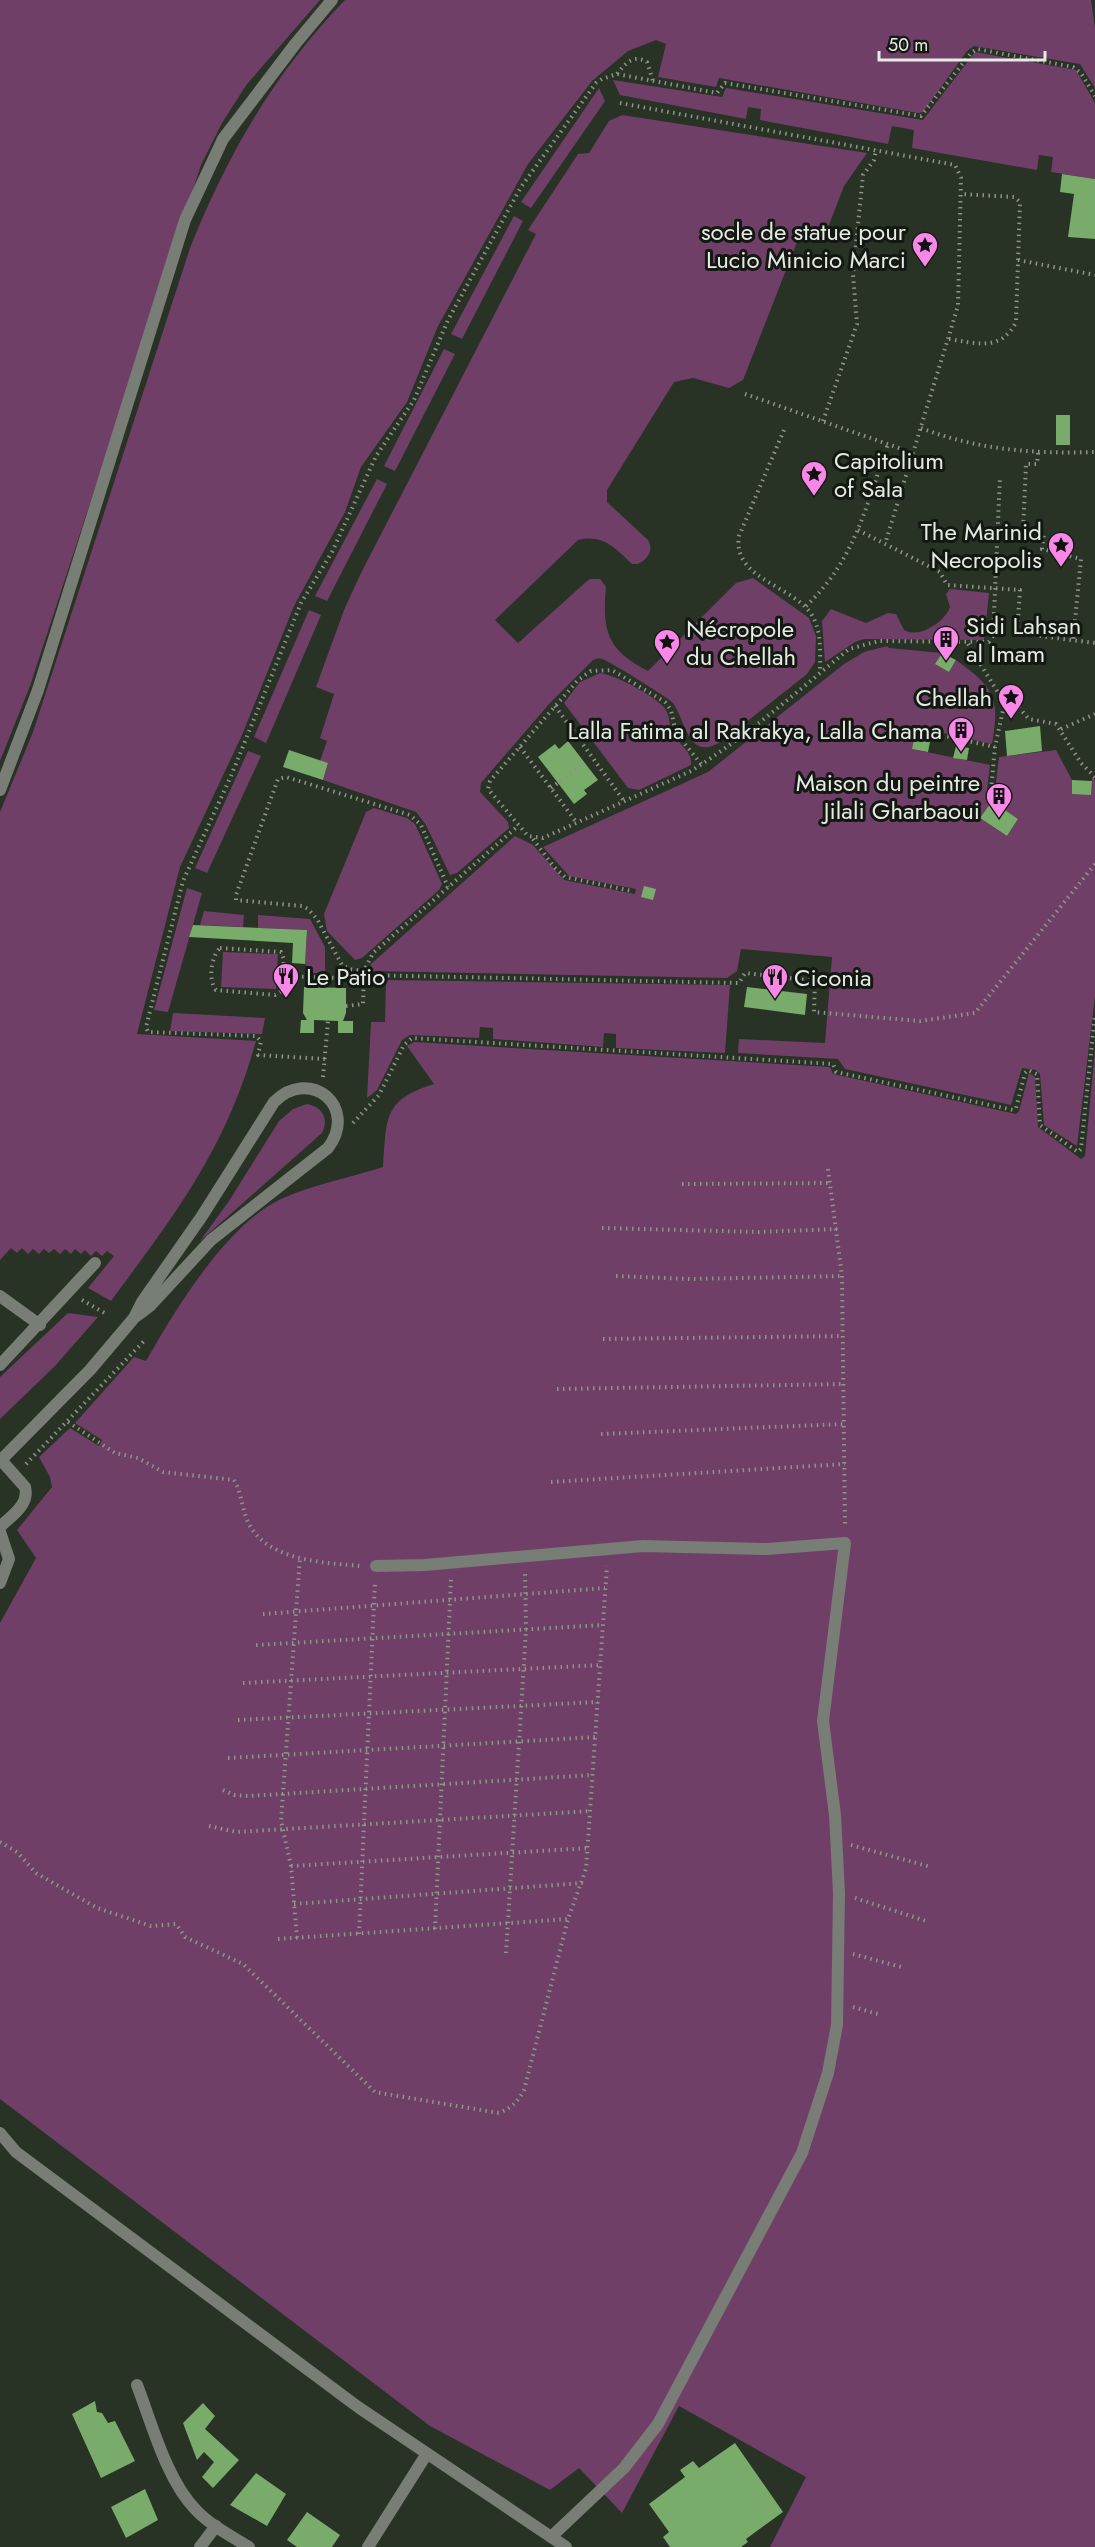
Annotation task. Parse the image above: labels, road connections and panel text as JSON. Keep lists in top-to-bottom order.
{
  "places": {
    "place": [
      "socle de statue pour Lucio Minicio Marci",
      "Capitolium of Sala",
      "The Marinid Necropolis",
      "Nécropole du Chellah",
      "Chellah"
    ],
    "building": ["Sidi Lahsan al Imam", "Lalla Fatima al Rakrakya, Lalla Chama", "Maison du peintre Jilali Gharbaoui"],
    "restaurant": ["Le Patio", "Ciconia"]
  },
  "scale_bar": "50 m"
}
